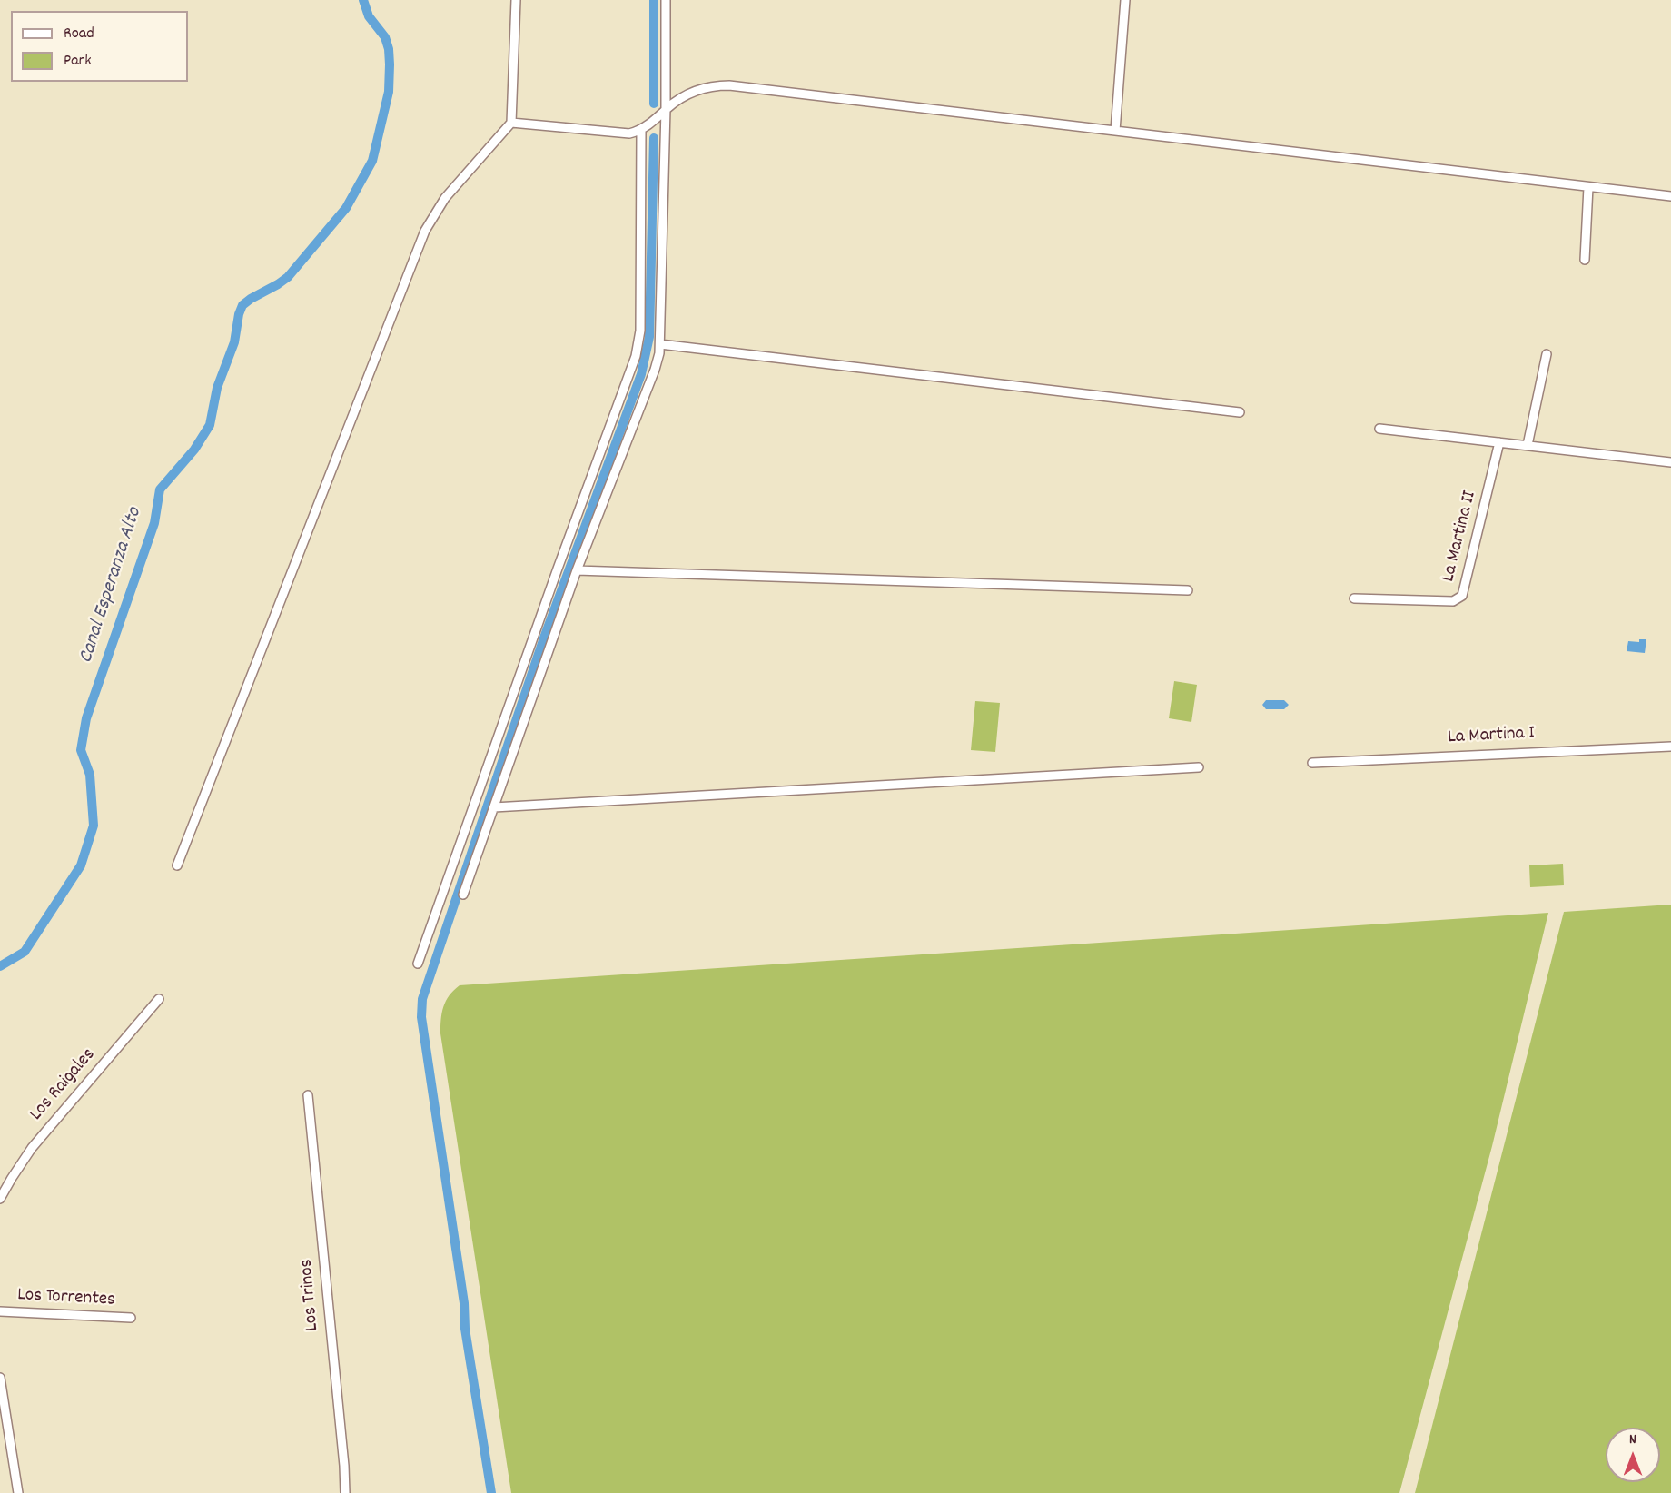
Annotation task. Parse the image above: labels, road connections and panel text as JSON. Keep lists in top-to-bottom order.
{
  "streets": {
    "street": [
      "La Martina II",
      "La Martina I",
      "Los Raigales",
      "Los Trinos",
      "Los Torrentes"
    ]
  },
  "water": ["Canal Esperanza Alto"],
  "legend": ["Road", "Park"],
  "north": "top"
}
